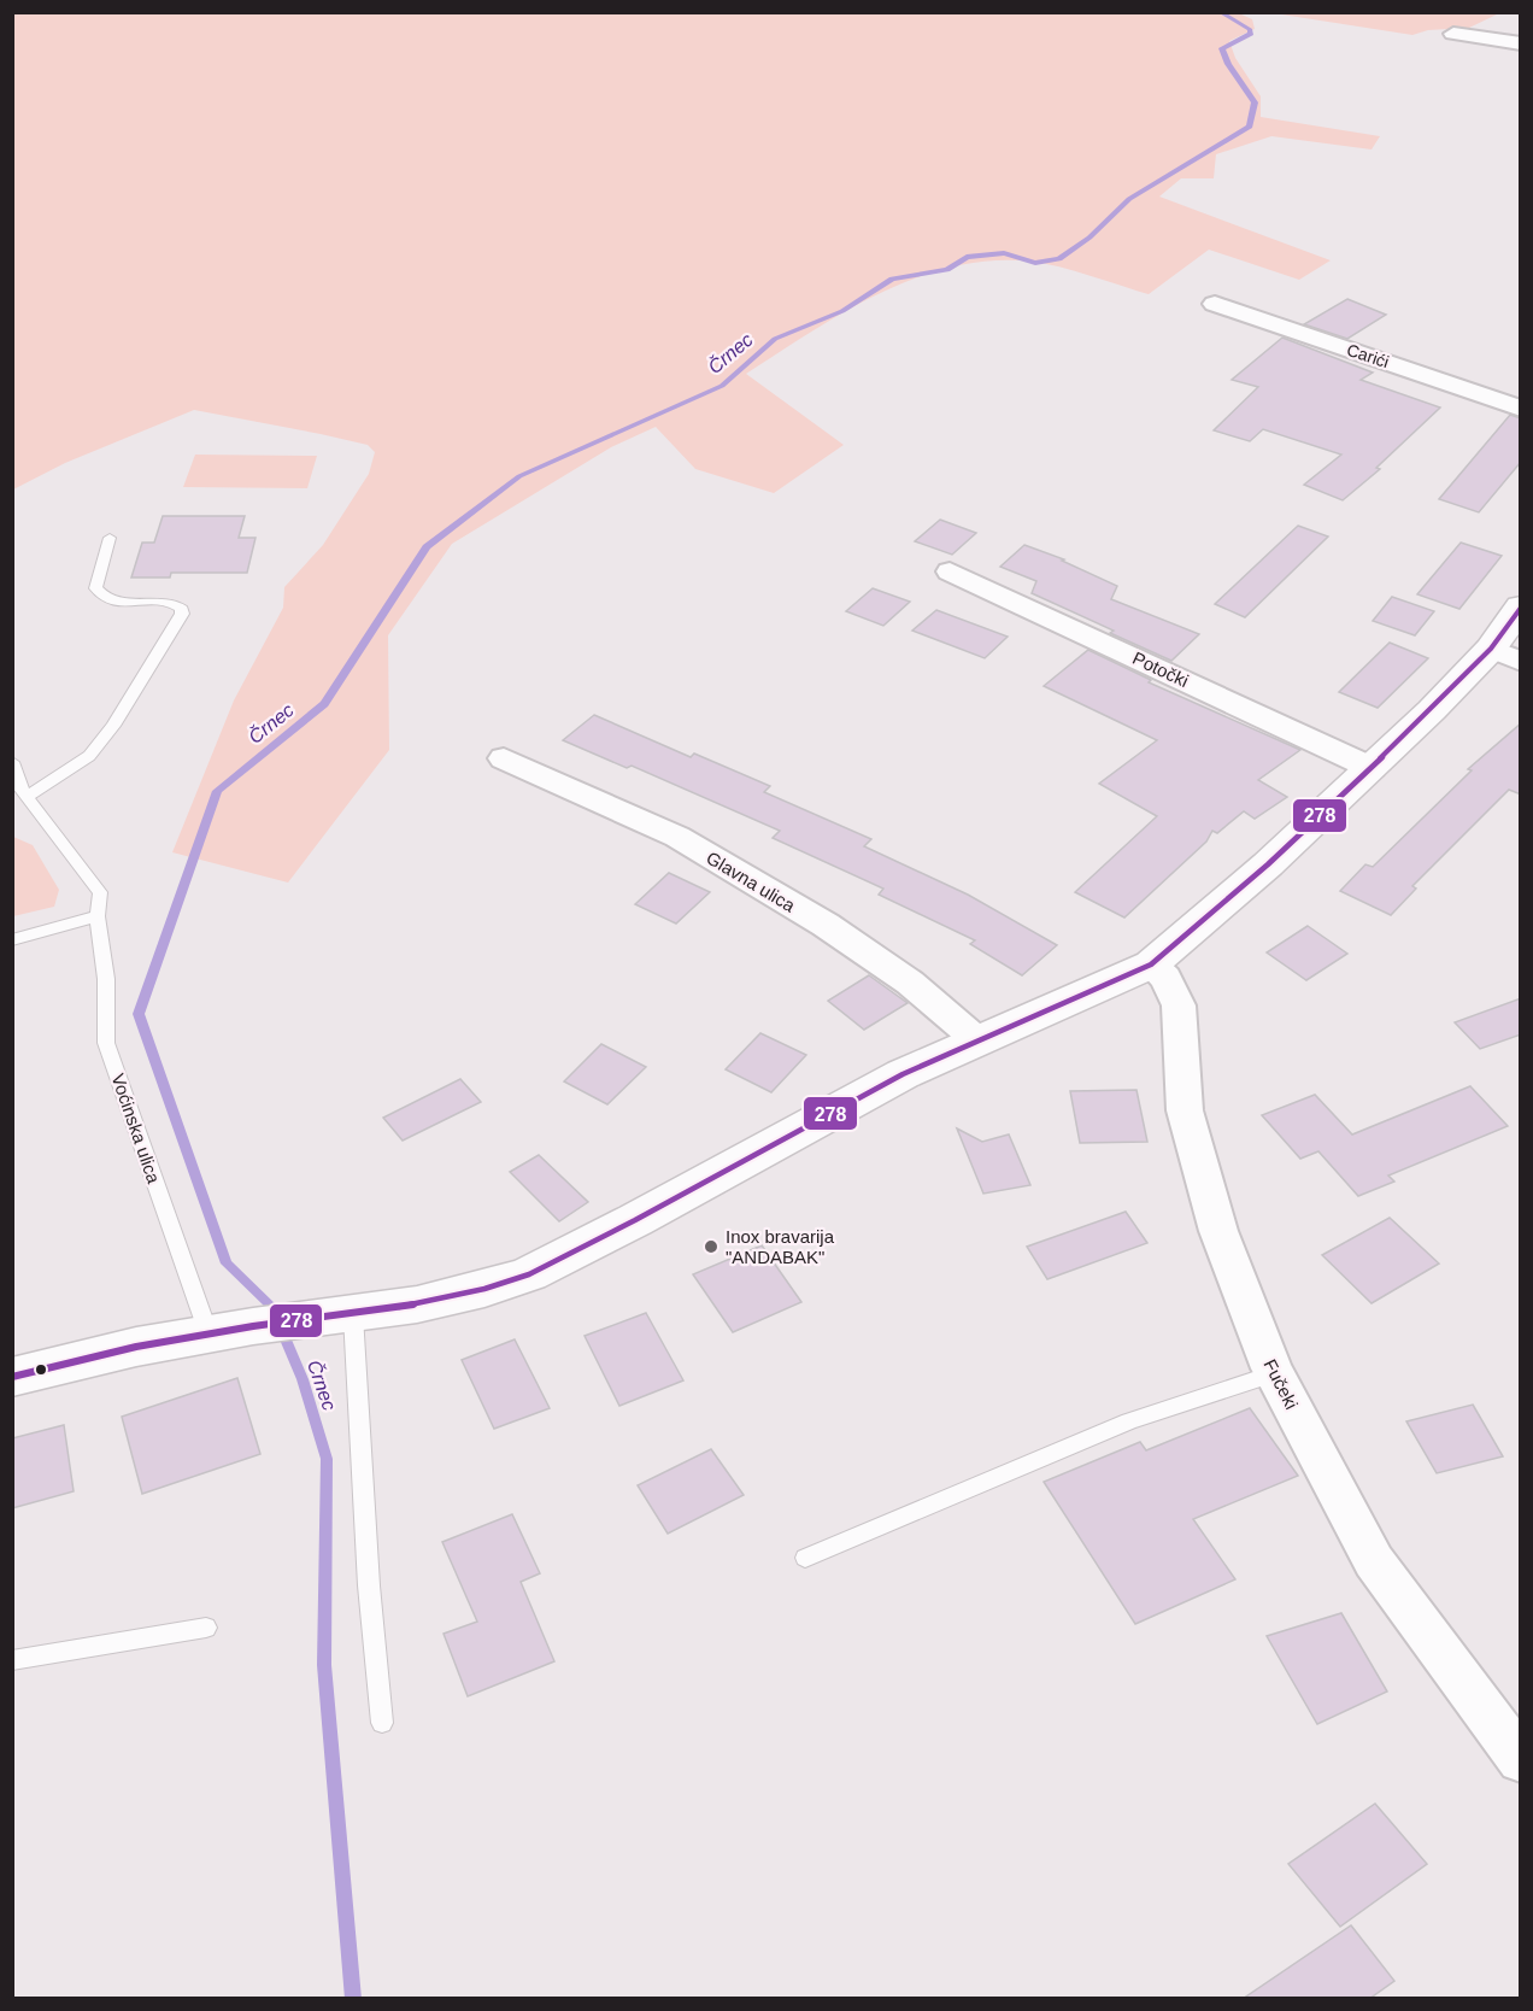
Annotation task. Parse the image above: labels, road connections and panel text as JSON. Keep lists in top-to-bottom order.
{
  "streets": {
    "street": [
      "Carići",
      "Potočki",
      "Glavna ulica",
      "Fučeki"
    ],
    "lane": ["Voćinska ulica"]
  },
  "water": ["Črnec"],
  "places": ["Inox bravarija \"ANDABAK\""],
  "lines": ["transit line 278"]
}
